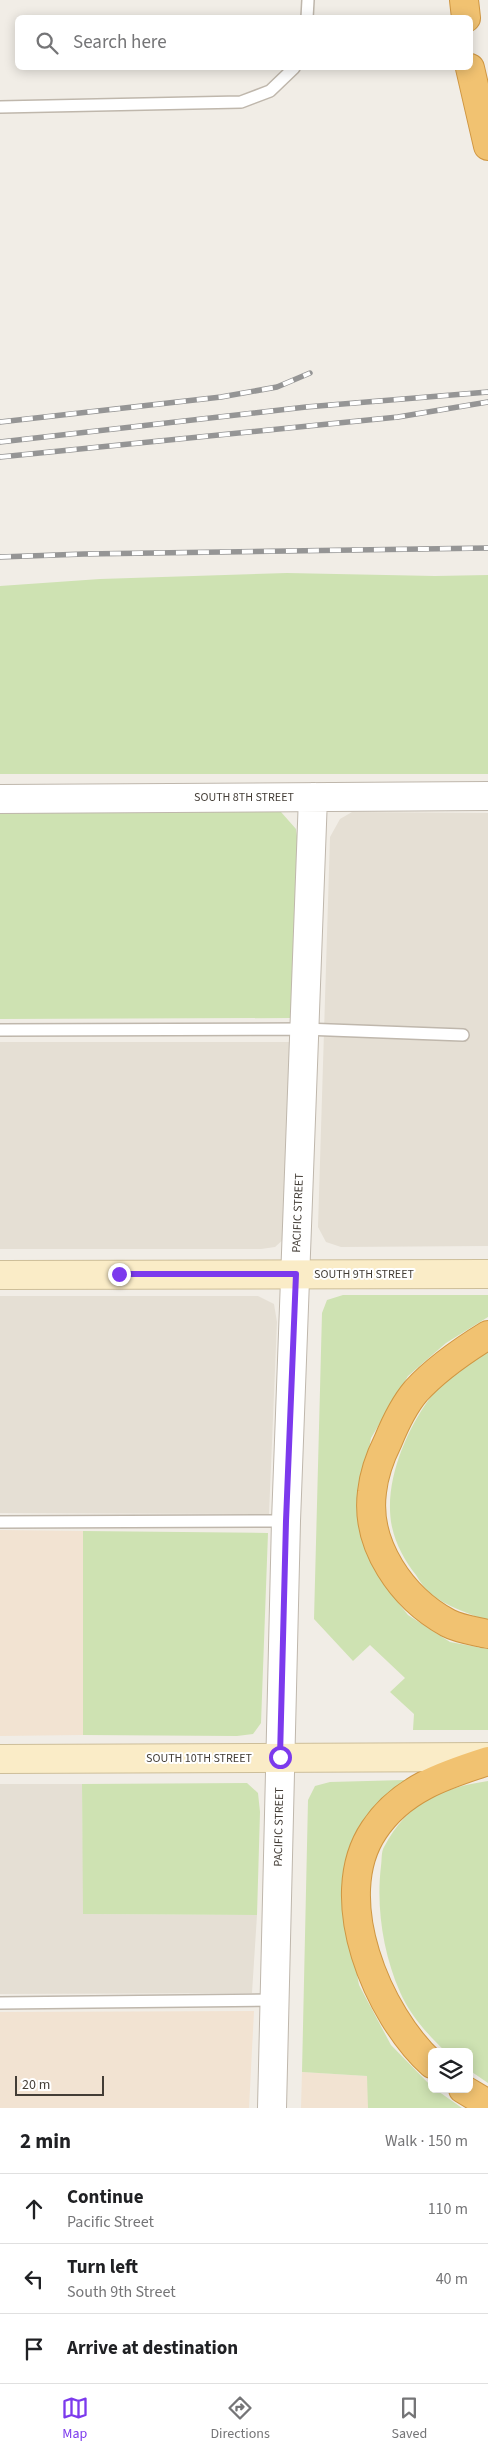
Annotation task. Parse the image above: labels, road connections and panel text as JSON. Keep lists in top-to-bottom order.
{
  "streets": {
    "main road": ["SOUTH 9TH STREET", "SOUTH 10TH STREET"],
    "street": ["SOUTH 8TH STREET", "PACIFIC STREET"]
  },
  "crossings": [
    ["SOUTH 8TH STREET", "PACIFIC STREET"],
    ["PACIFIC STREET", "SOUTH 9TH STREET"],
    ["PACIFIC STREET", "SOUTH 10TH STREET"]
  ],
  "scale_bar": "20 m",
  "page": {
    "search": "Search here",
    "scale": "20 m",
    "heading": ["2 min", "Walk · 150 m"],
    "list": [
      ["Continue", "Pacific Street", "110 m"],
      ["Turn left", "South 9th Street", "40 m"],
      "Arrive at destination"
    ],
    "nav": ["Map", "Directions", "Saved"]
  }
}
